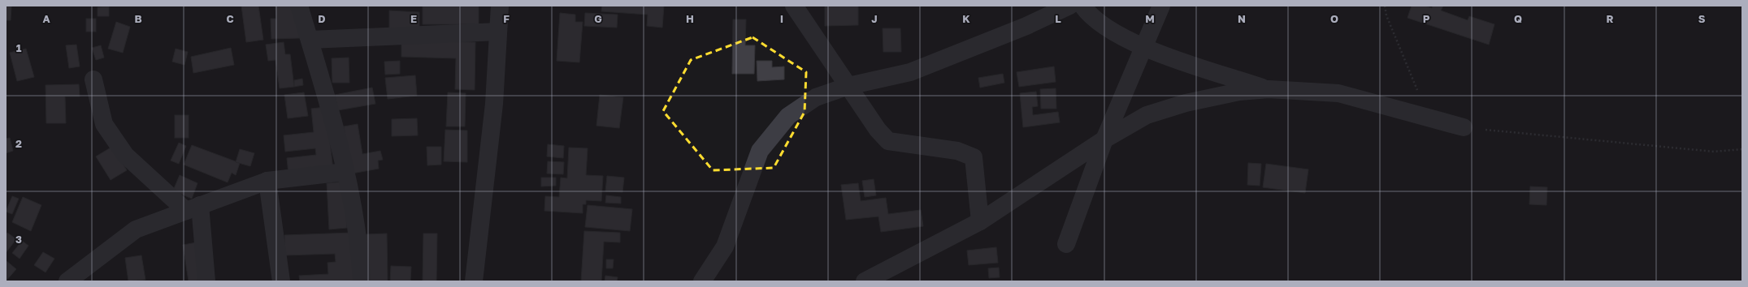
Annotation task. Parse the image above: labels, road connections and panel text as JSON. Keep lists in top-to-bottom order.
{
  "grid": {
    "columns": [
      "A",
      "B",
      "C",
      "D",
      "E",
      "F",
      "G",
      "H",
      "I",
      "J",
      "K",
      "L",
      "M",
      "N",
      "O",
      "P",
      "Q",
      "R",
      "S"
    ],
    "rows": ["1", "2", "3"]
  }
}
